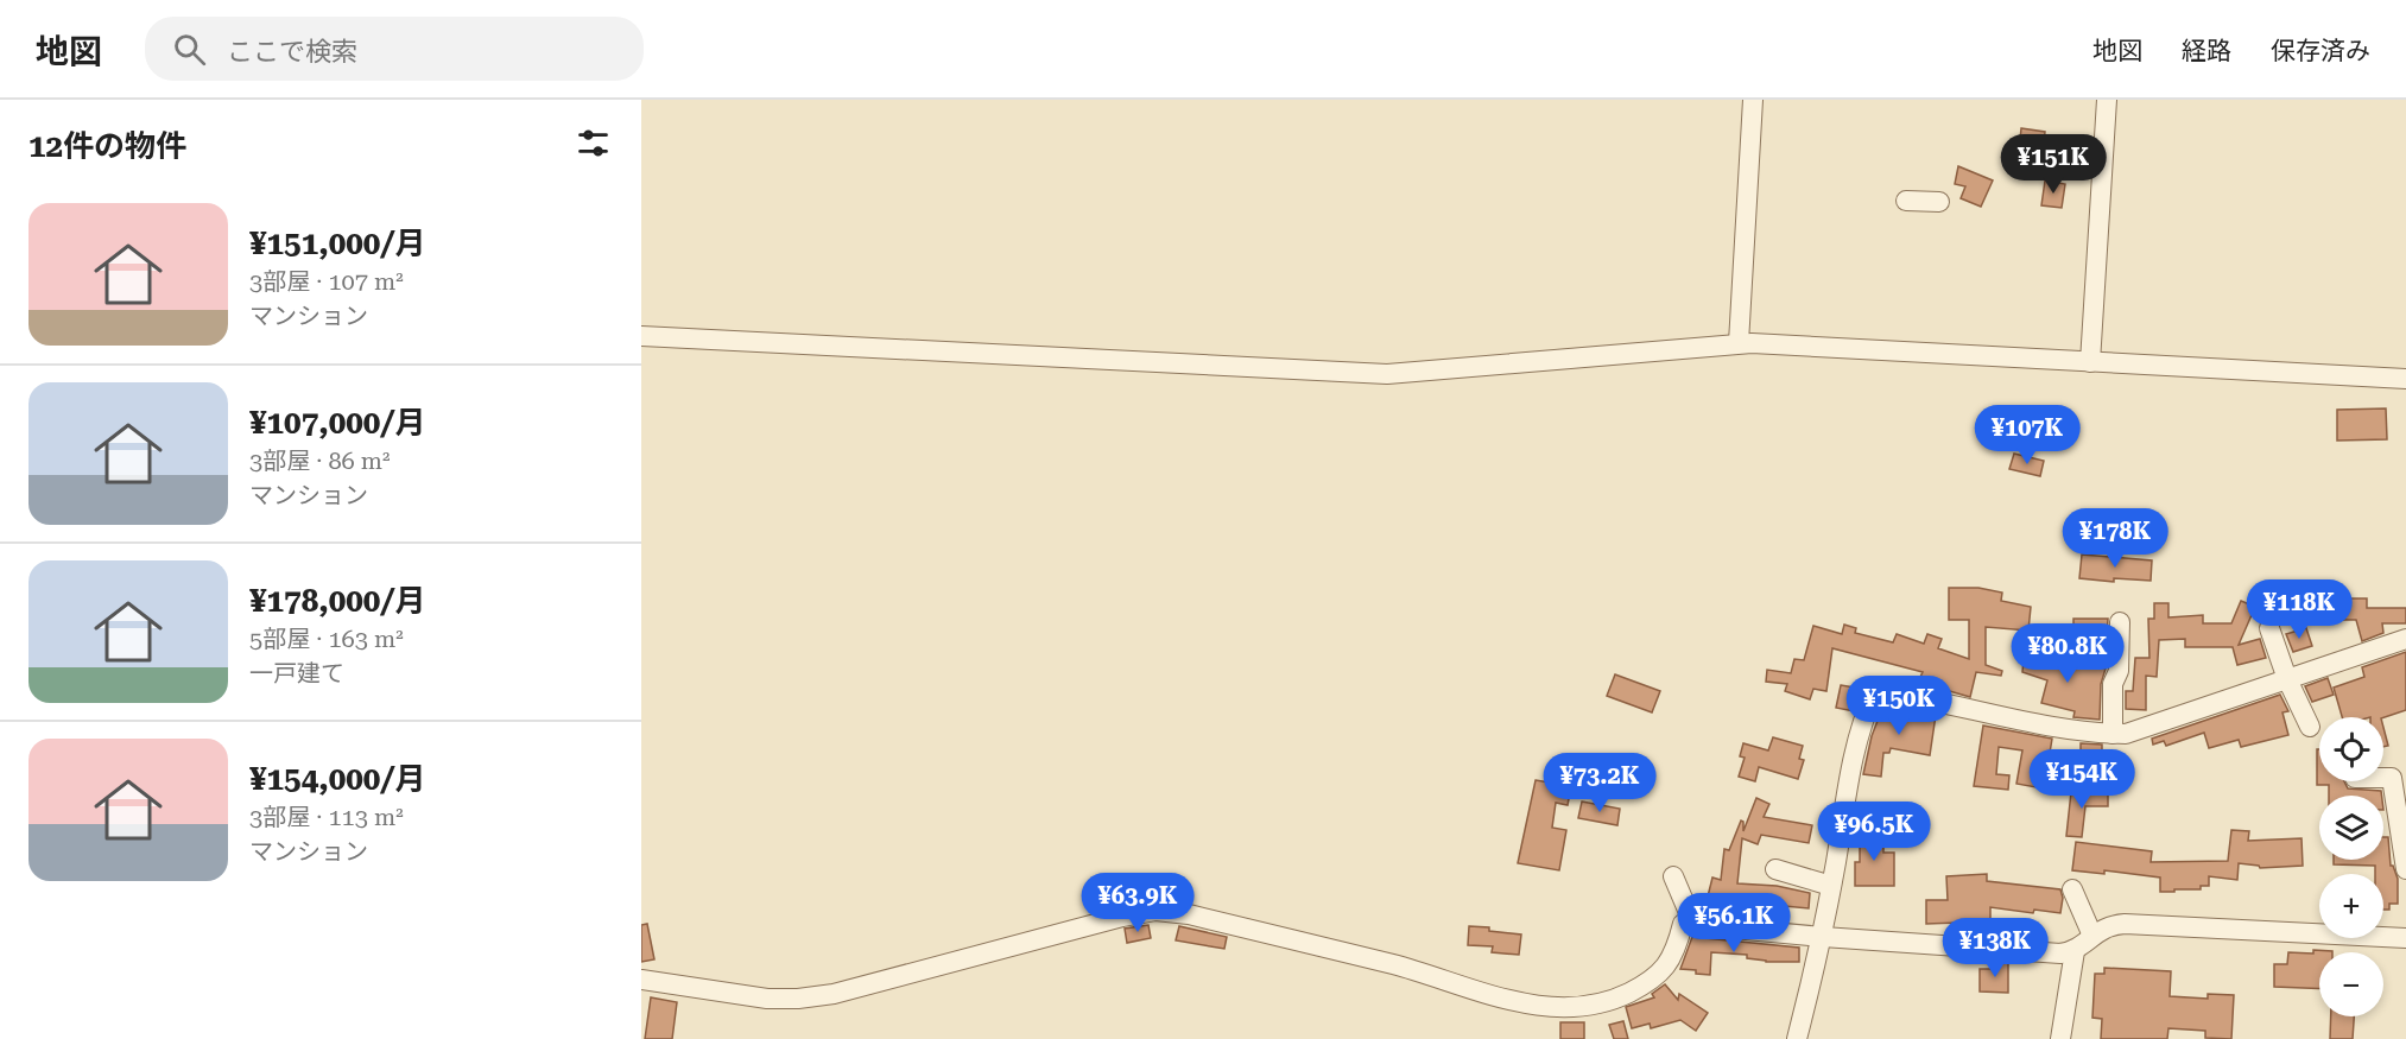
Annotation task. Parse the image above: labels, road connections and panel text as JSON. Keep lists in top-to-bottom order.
{
  "page": {
    "header": "地図",
    "search": "ここで検索",
    "nav": ["地図", "経路", "保存済み"],
    "heading": "12件の物件",
    "price": [
      "¥151K",
      "¥107K",
      "¥178K",
      "¥118K",
      "¥80.8K",
      "¥150K",
      "¥154K",
      "¥73.2K",
      "¥96.5K",
      "¥63.9K",
      "¥56.1K",
      "¥138K"
    ],
    "list": [
      {
        "name": "¥151,000/月",
        "note": "3部屋 · 107 m² · マンション"
      },
      {
        "name": "¥107,000/月",
        "note": "3部屋 · 86 m² · マンション"
      },
      {
        "name": "¥178,000/月",
        "note": "5部屋 · 163 m² · 一戸建て"
      },
      {
        "name": "¥154,000/月",
        "note": "3部屋 · 113 m² · マンション"
      }
    ],
    "map_buttons": ["+", "−"]
  }
}
